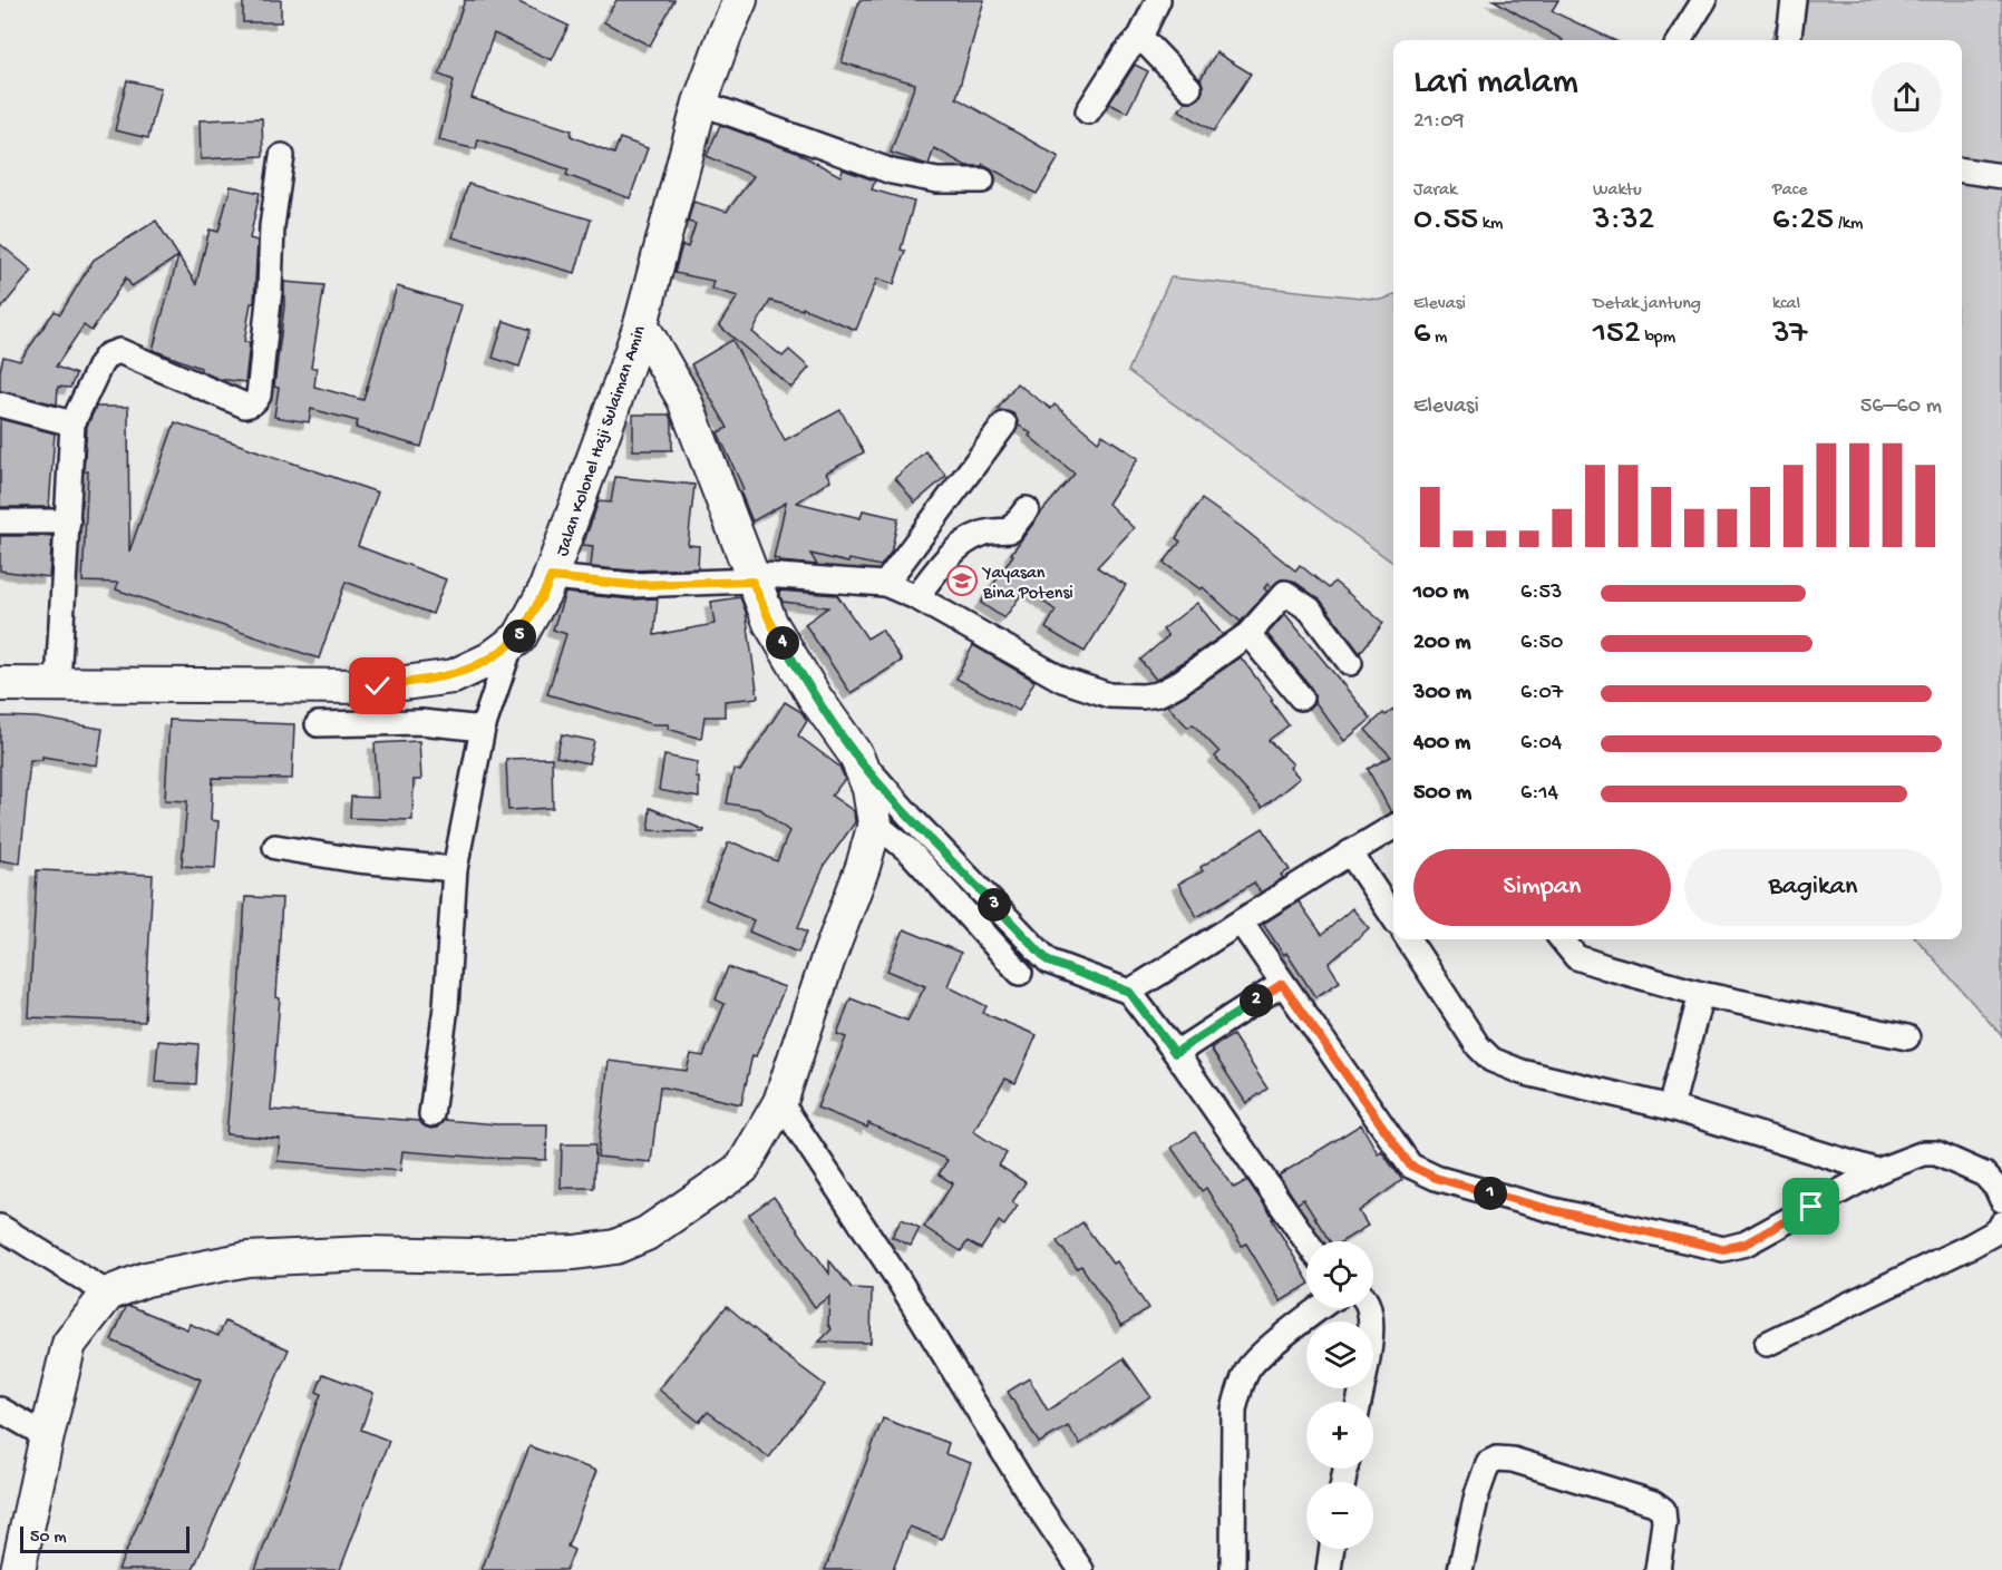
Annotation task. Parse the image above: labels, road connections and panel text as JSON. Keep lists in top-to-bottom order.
{
  "streets": {
    "street": ["Jalan Kolonel Haji Sulaiman Amin"]
  },
  "places": {
    "school or university": ["Yayasan Bina Potensi"]
  },
  "scale_bar": "50 m",
  "page": {
    "heading": ["Lari malam", "21:09"],
    "stats": [
      ["Jarak", "0.55 km"],
      ["Waktu", "3:32"],
      ["Pace", "6:25 /km"],
      ["Elevasi", "6 m"],
      ["Detak jantung", "152 bpm"],
      ["kcal", "37"]
    ],
    "chart": ["Elevasi", "56–60 m"],
    "list": [
      {
        "name": "100 m",
        "note": "6:53"
      },
      {
        "name": "200 m",
        "note": "6:50"
      },
      {
        "name": "300 m",
        "note": "6:07"
      },
      {
        "name": "400 m",
        "note": "6:04"
      },
      {
        "name": "500 m",
        "note": "6:14"
      }
    ],
    "pins": [
      "5",
      "4",
      "3",
      "2",
      "1"
    ],
    "buttons": ["Simpan", "Bagikan"],
    "map_buttons": ["+", "−"],
    "scale": "50 m"
  }
}
